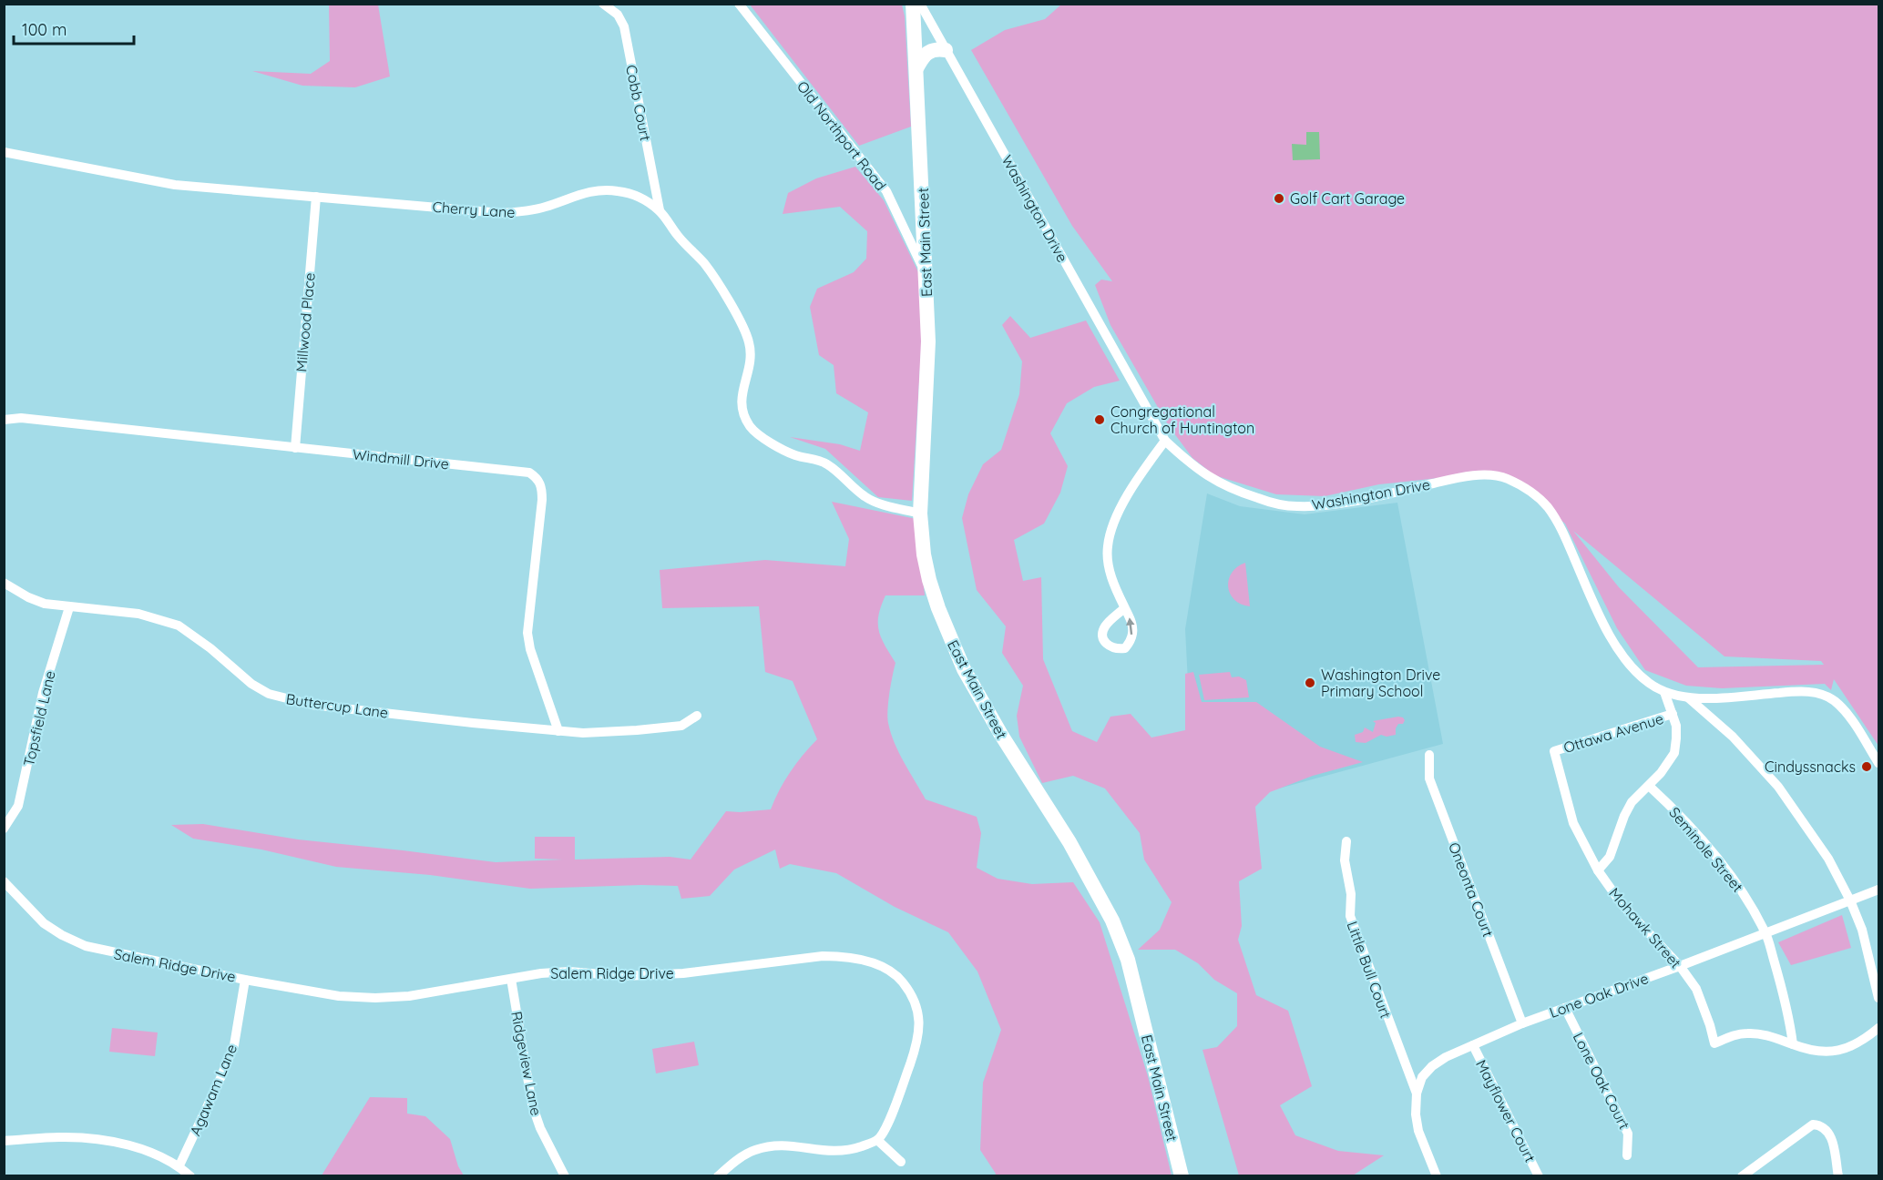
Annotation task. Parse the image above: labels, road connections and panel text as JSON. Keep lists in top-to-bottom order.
{
  "streets": {
    "main road": ["East Main Street"],
    "street": [
      "Cobb Court",
      "Old Northport Road",
      "Washington Drive",
      "Cherry Lane",
      "Millwood Place",
      "Windmill Drive",
      "Buttercup Lane",
      "Topsfield Lane",
      "Ottawa Avenue",
      "Seminole Street",
      "Oneonta Court",
      "Mohawk Street",
      "Salem Ridge Drive",
      "Little Bull Court",
      "Lone Oak Drive",
      "Ridgeview Lane",
      "Lone Oak Court",
      "Agawam Lane",
      "Mayflower Court"
    ]
  },
  "crossings": [
    ["Cobb Court", "Cherry Lane"],
    ["Old Northport Road", "East Main Street"],
    ["Cherry Lane", "East Main Street"],
    ["Cherry Lane", "Millwood Place"],
    ["Millwood Place", "Windmill Drive"],
    ["Windmill Drive", "Buttercup Lane"],
    ["Buttercup Lane", "Topsfield Lane"],
    ["Ottawa Avenue", "Mohawk Street"],
    ["Seminole Street", "Mohawk Street"],
    ["Seminole Street", "Lone Oak Drive"],
    ["Oneonta Court", "Lone Oak Drive"],
    ["Mohawk Street", "Lone Oak Drive"],
    ["Salem Ridge Drive", "Ridgeview Lane"],
    ["Salem Ridge Drive", "Agawam Lane"],
    ["Little Bull Court", "Lone Oak Drive"],
    ["Lone Oak Drive", "Lone Oak Court"],
    ["Lone Oak Drive", "Mayflower Court"]
  ],
  "places": [
    "Golf Cart Garage",
    "Congregational Church of Huntington",
    "Washington Drive Primary School",
    "Cindyssnacks"
  ],
  "scale_bar": "100 m"
}
